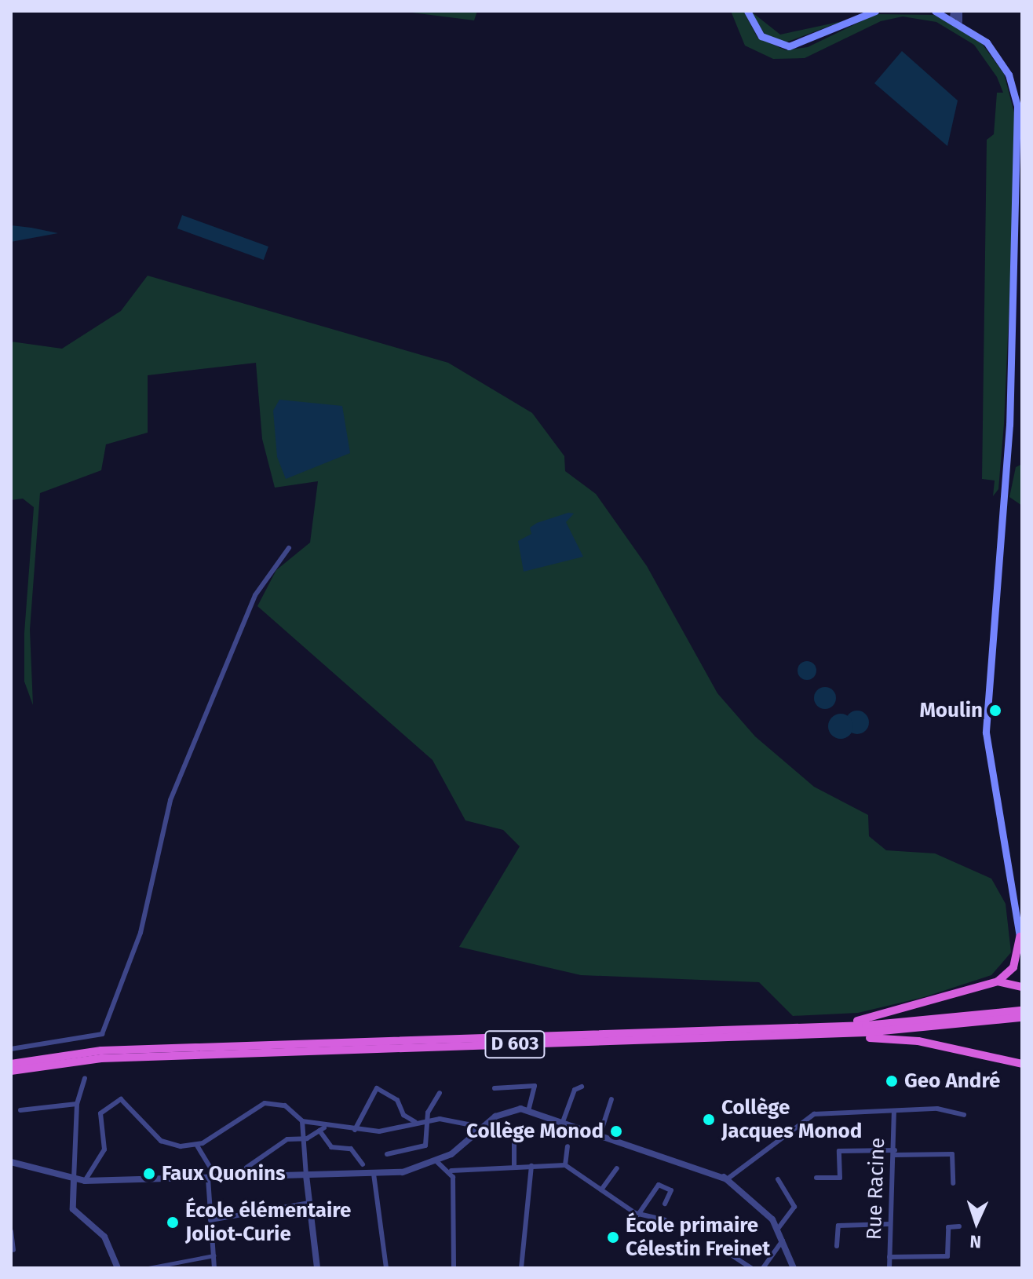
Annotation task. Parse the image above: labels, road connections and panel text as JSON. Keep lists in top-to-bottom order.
{
  "streets": {
    "highway": ["D 603"],
    "street": ["Rue Racine"]
  },
  "places": [
    "Moulin",
    "Geo André",
    "Collège Jacques Monod",
    "Collège Monod",
    "Faux Quonins",
    "École élémentaire Joliot-Curie",
    "École primaire Célestin Freinet"
  ],
  "north": "bottom"
}
